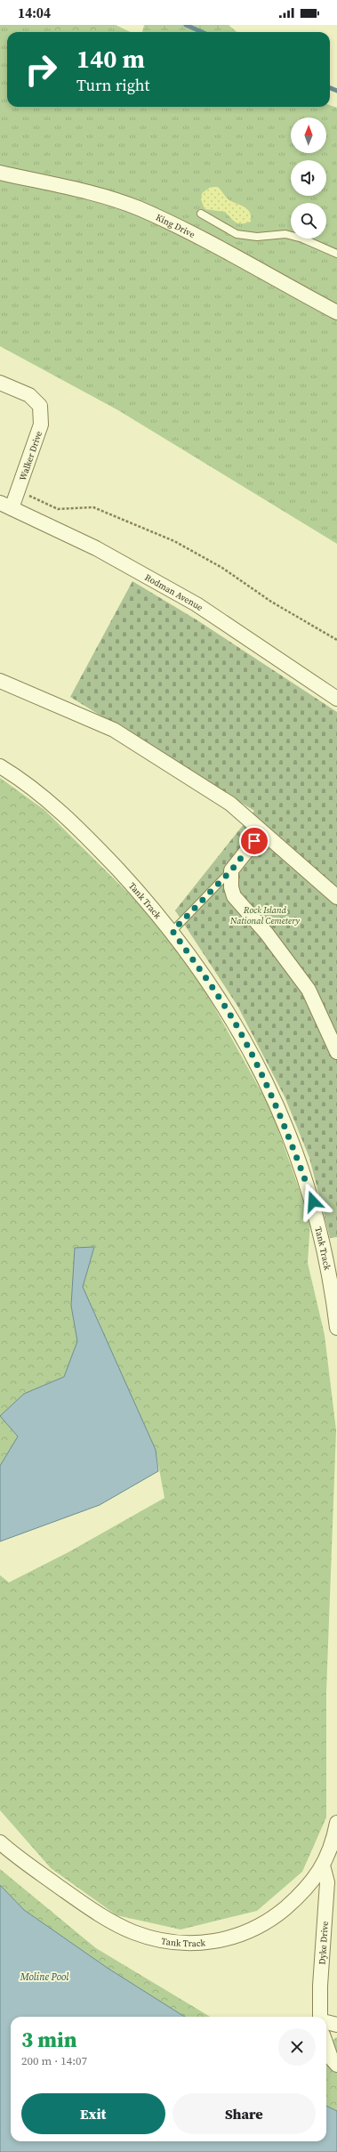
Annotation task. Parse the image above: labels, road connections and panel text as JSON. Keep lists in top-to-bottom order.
{
  "streets": {
    "street": [
      "King Drive",
      "Walker Drive",
      "Rodman Avenue",
      "Tank Track",
      "Dyke Drive"
    ]
  },
  "crossings": [
    ["Walker Drive", "Rodman Avenue"],
    ["Tank Track", "Dyke Drive"]
  ],
  "water": ["Moline Pool"],
  "parks": ["Rock Island National Cemetery"],
  "north": "top",
  "page": {
    "status": "14:04",
    "turn": ["140 m", "Turn right"],
    "heading": ["3 min", "200 m · 14:07"],
    "buttons": ["Exit", "Share"]
  }
}
